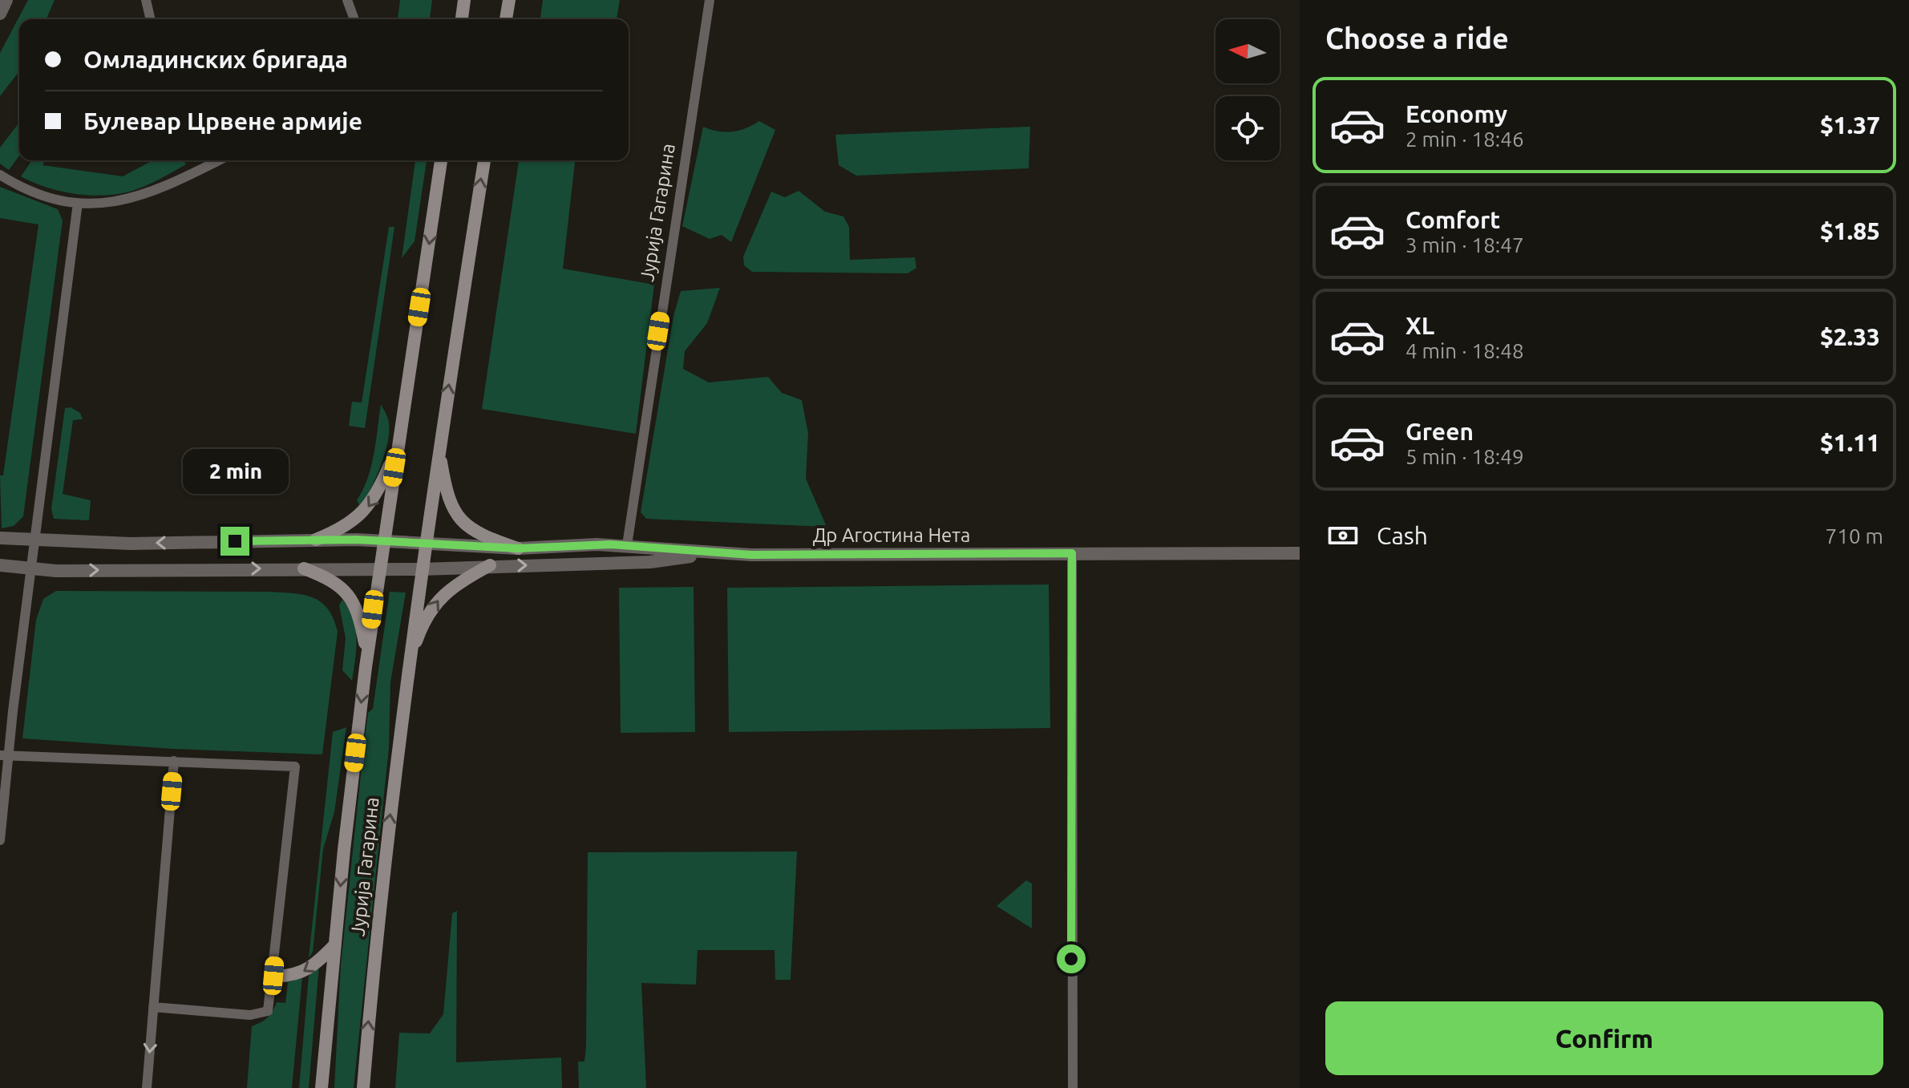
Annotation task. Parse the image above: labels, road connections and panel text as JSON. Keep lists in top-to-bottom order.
{
  "streets": {
    "main road": ["Јурија Гагарина"],
    "street": ["Др Агостина Нета"]
  },
  "crossings": [
    ["Јурија Гагарина", "Др Агостина Нета"]
  ],
  "north": "left",
  "page": {
    "heading": "Choose a ride",
    "banner": ["Омладинских бригада", "Булевар Црвене армије"],
    "list": [
      {
        "name": "Economy",
        "note": "2 min · 18:46",
        "value": "$1.37"
      },
      {
        "name": "Comfort",
        "note": "3 min · 18:47",
        "value": "$1.85"
      },
      {
        "name": "XL",
        "note": "4 min · 18:48",
        "value": "$2.33"
      },
      {
        "name": "Green",
        "note": "5 min · 18:49",
        "value": "$1.11"
      }
    ],
    "bubble": "2 min",
    "pay": ["Cash", "710 m"],
    "buttons": "Confirm"
  }
}
